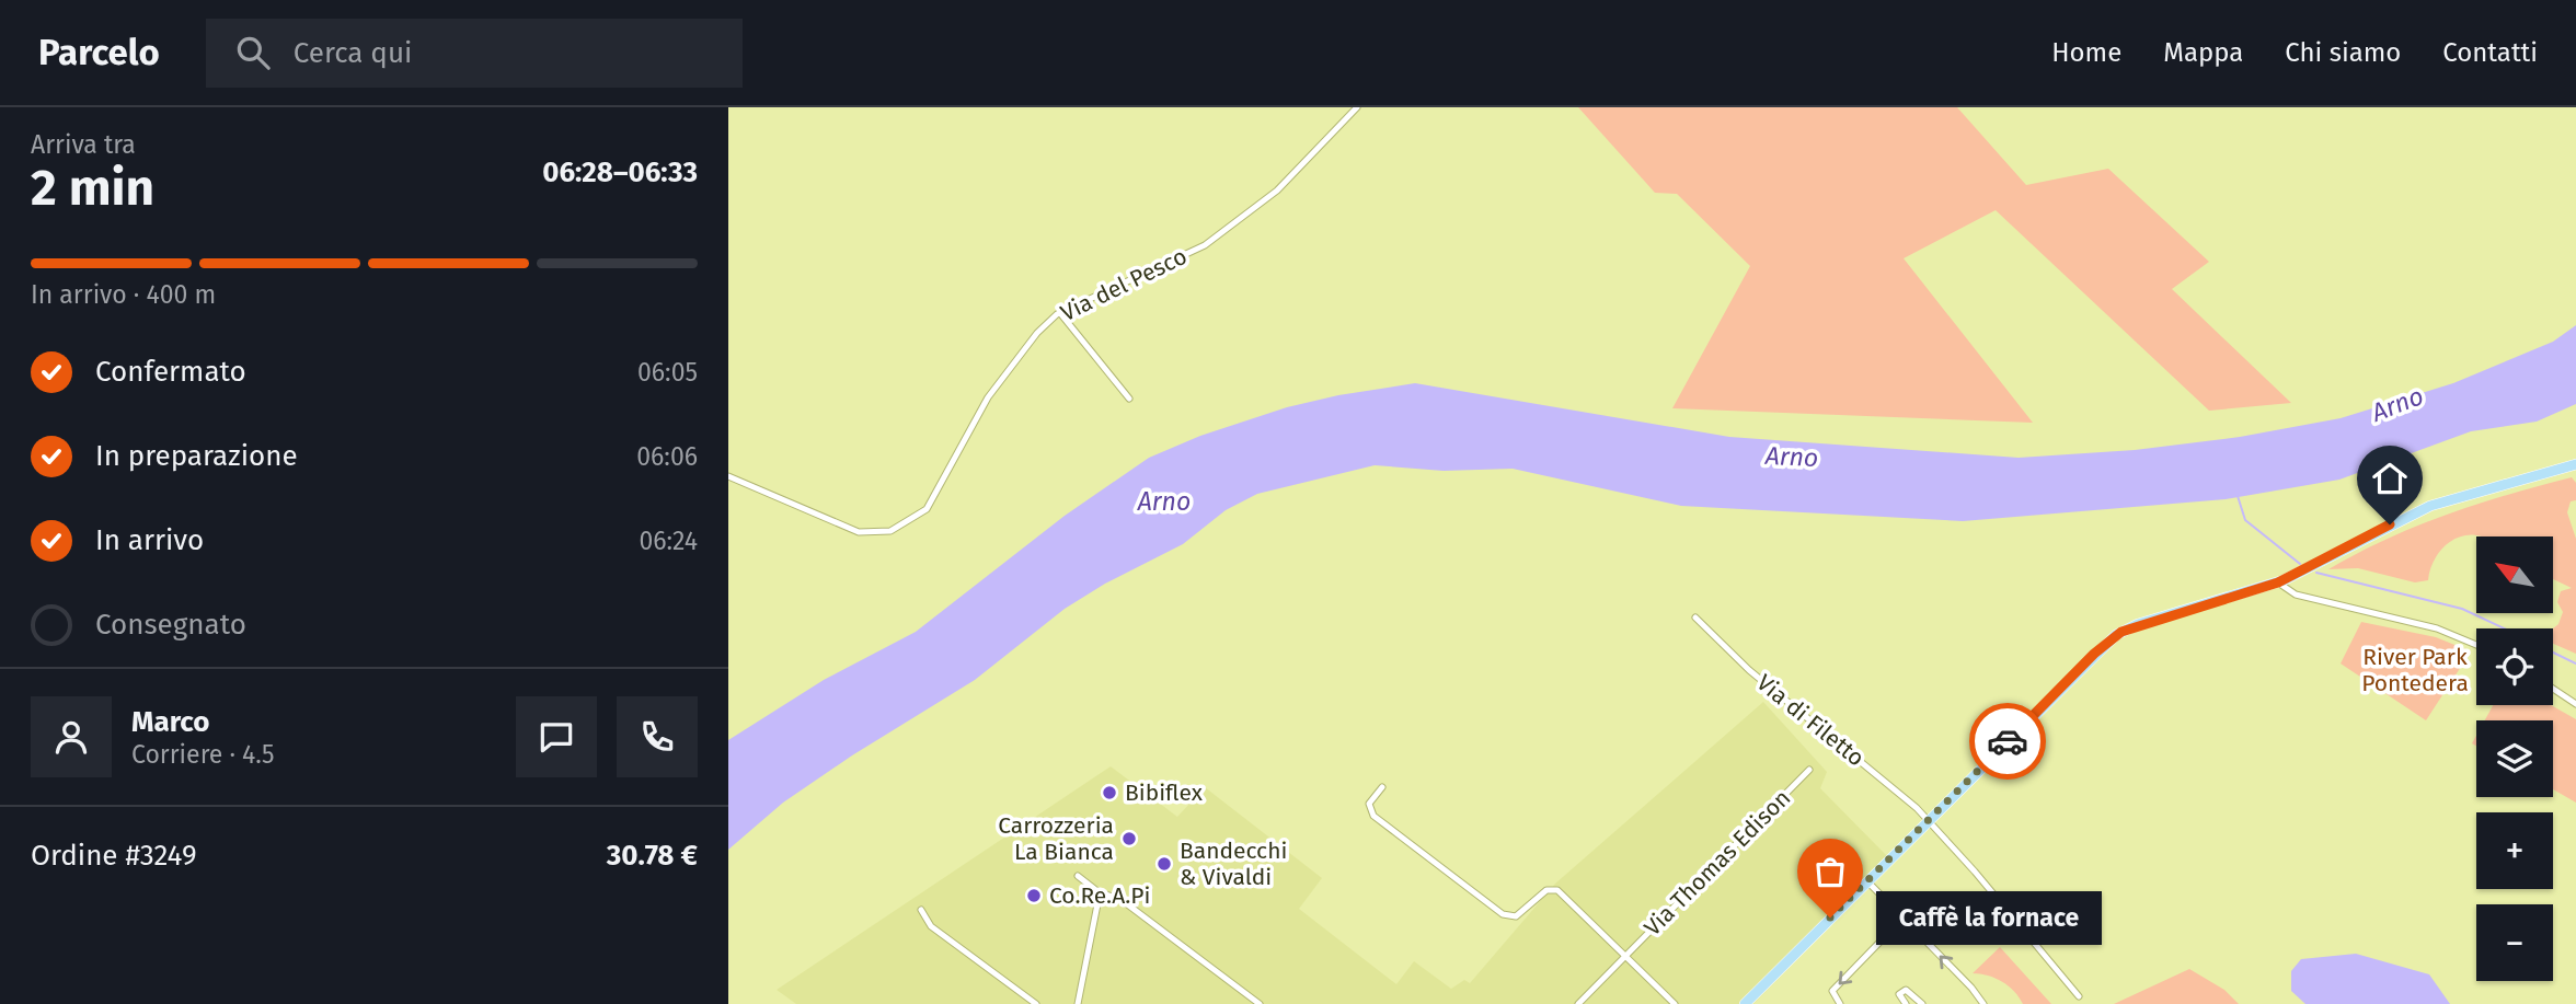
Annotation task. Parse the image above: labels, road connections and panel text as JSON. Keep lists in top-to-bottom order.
{
  "streets": {
    "street": ["Via del Pesco", "Via di Filetto", "Via Thomas Edison"]
  },
  "water": ["Arno"],
  "parks": ["River Park Pontedera"],
  "places": [
    "Bibiflex",
    "Carrozzeria La Bianca",
    "Bandecchi & Vivaldi",
    "Co.Re.A.Pi",
    "Caffè la fornace"
  ],
  "north": "top left",
  "page": {
    "header": "Parcelo",
    "search": "Cerca qui",
    "nav": [
      "Home",
      "Mappa",
      "Chi siamo",
      "Contatti"
    ],
    "heading": ["2 min", "Arriva tra", "06:28–06:33"],
    "panel": [
      "Marco",
      "Corriere · 4.5",
      "Ordine #3249",
      "30.78 €"
    ],
    "bar": "In arrivo · 400 m",
    "list": [
      ["Confermato", "06:05"],
      ["In preparazione", "06:06"],
      ["In arrivo", "06:24"],
      "Consegnato"
    ],
    "map_buttons": ["+", "−"],
    "bubble": "Caffè la fornace"
  }
}
